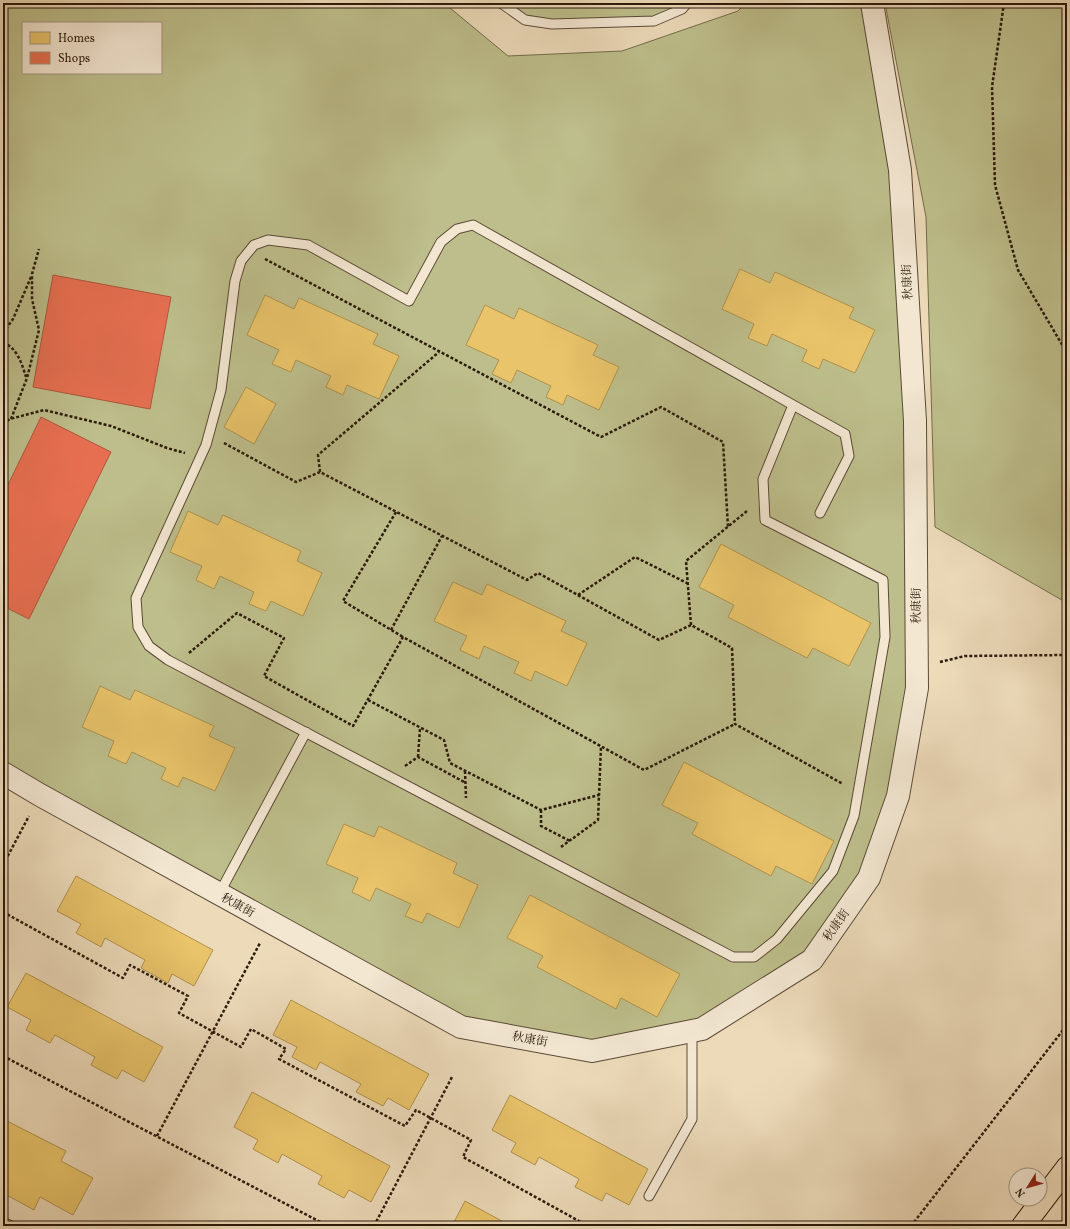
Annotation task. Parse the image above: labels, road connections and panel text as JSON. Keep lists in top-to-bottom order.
{
  "streets": {
    "street": ["秋康街"]
  },
  "legend": ["Homes", "Shops"],
  "north": "bottom left"
}
